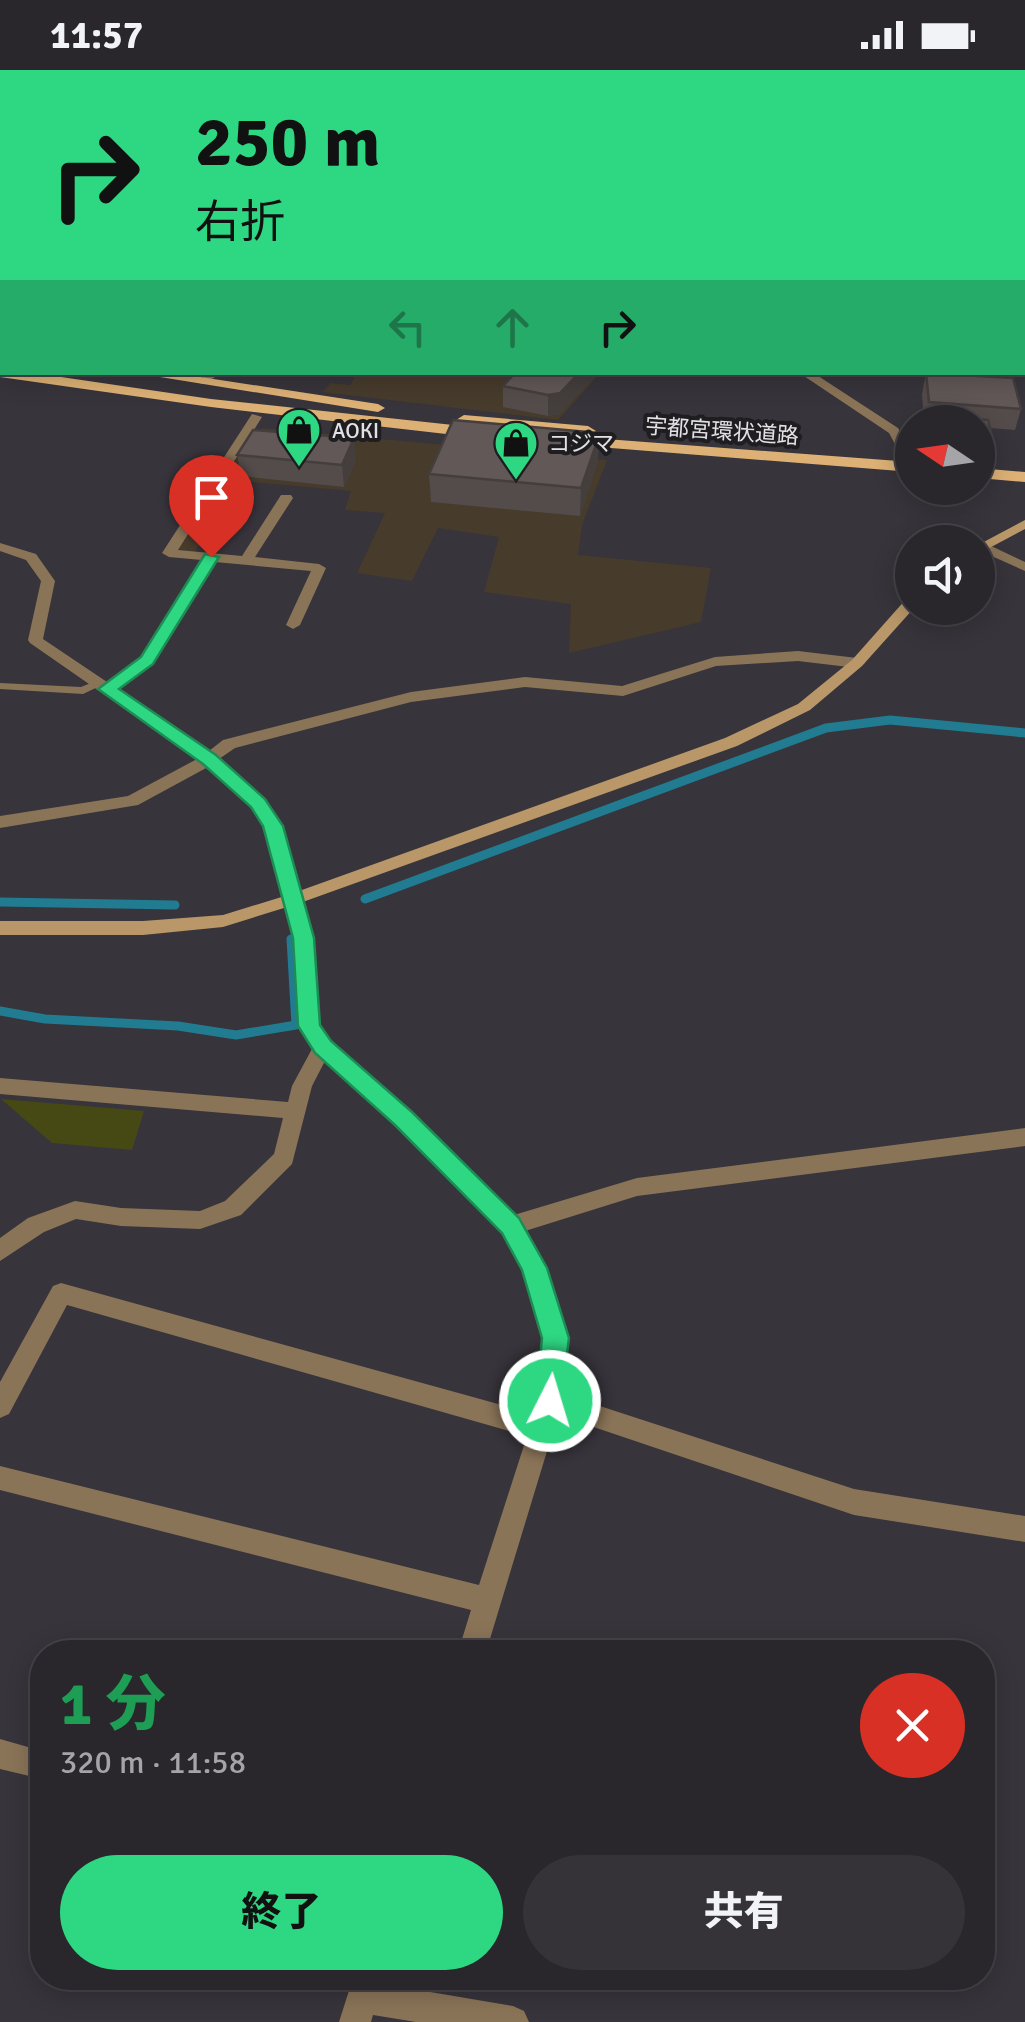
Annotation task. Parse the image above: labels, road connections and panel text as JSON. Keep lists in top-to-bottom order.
{
  "streets": {
    "main road": ["宇都宮環状道路"]
  },
  "places": {
    "shop": ["AOKI", "コジマ"]
  },
  "north": "left",
  "page": {
    "status": "11:57",
    "turn": ["250 m", "右折"],
    "heading": ["1 分", "320 m · 11:58"],
    "buttons": ["終了", "共有"]
  }
}
